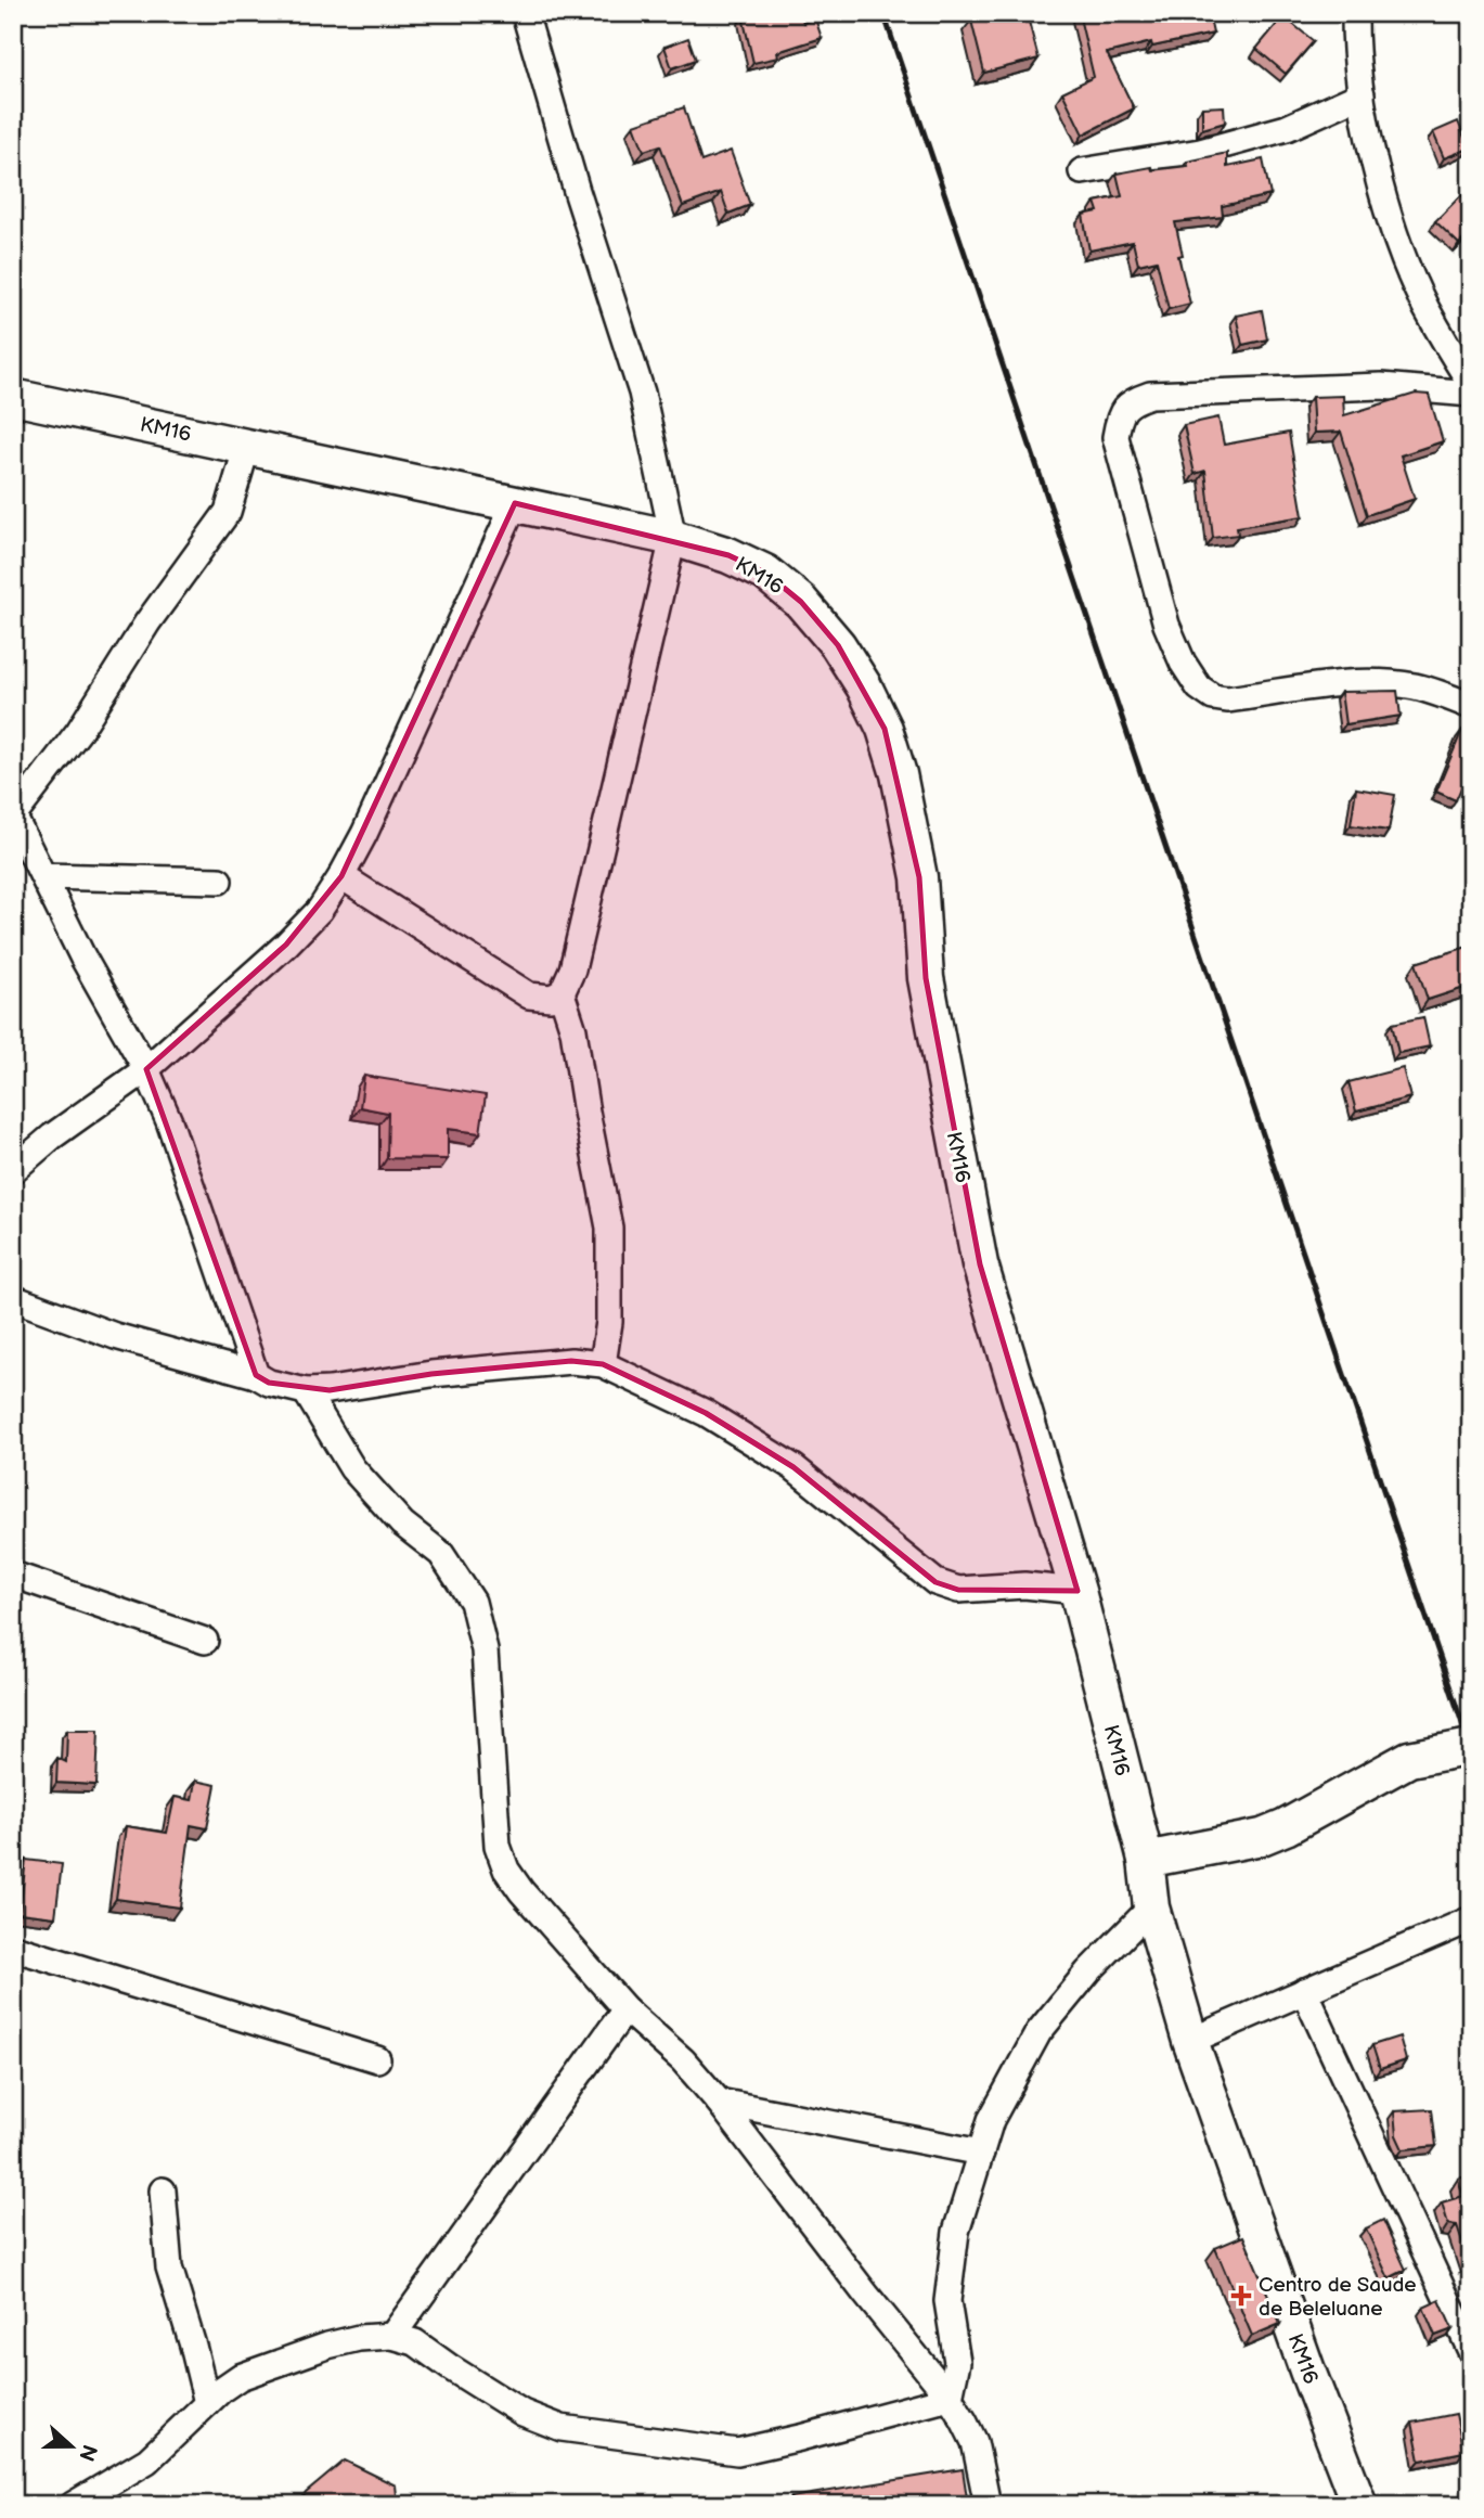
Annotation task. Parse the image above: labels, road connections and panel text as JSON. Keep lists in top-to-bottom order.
{
  "streets": {
    "street": ["KM16"]
  },
  "places": {
    "health": ["Centro de Saude de Beleluane"]
  },
  "north": "right"
}
